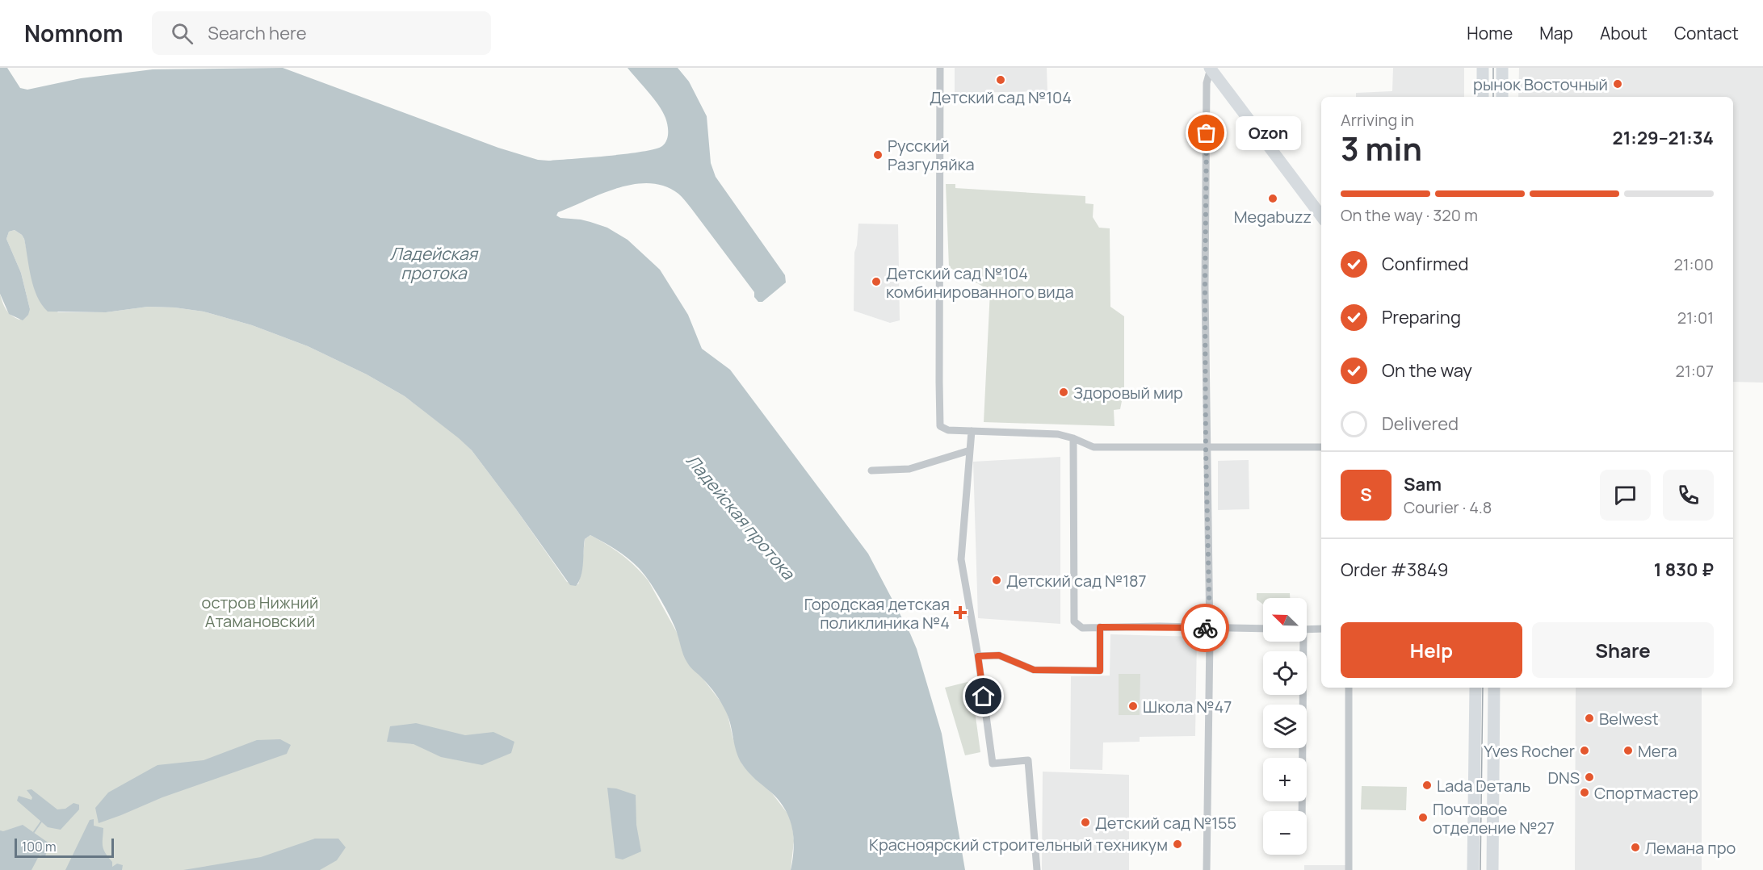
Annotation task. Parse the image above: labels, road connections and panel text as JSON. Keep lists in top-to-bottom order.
{
  "water": ["Ладейская протока"],
  "parks": ["остров Нижний Атамановский"],
  "places": {
    "other": [
      "Детский сад №104",
      "рынок Восточный",
      "Ozon",
      "Русский Разгуляйка",
      "Megabuzz",
      "Детский сад №104 комбинированного вида",
      "Здоровый мир",
      "Детский сад №187",
      "Школа №47",
      "Belwest",
      "Yves Rocher",
      "Мега",
      "DNS",
      "Lada Dеталь",
      "Спортмастер",
      "Почтовое отделение №27",
      "Детский сад №155",
      "Красноярский строительный техникум",
      "Лемана про"
    ],
    "health": ["Городская детская поликлиника №4"]
  },
  "scale_bar": "100 m",
  "north": "top left",
  "page": {
    "header": "Nomnom",
    "search": "Search here",
    "nav": [
      "Home",
      "Map",
      "About",
      "Contact"
    ],
    "heading": ["3 min", "Arriving in", "21:29–21:34"],
    "panel": [
      "Sam",
      "Courier · 4.8",
      "Order #3849",
      "1 830 ₽"
    ],
    "bubble": "Ozon",
    "bar": "On the way · 320 m",
    "list": [
      ["Confirmed", "21:00"],
      ["Preparing", "21:01"],
      ["On the way", "21:07"],
      "Delivered"
    ],
    "round": "S",
    "map_buttons": ["+", "−"],
    "buttons": ["Help", "Share"],
    "scale": "100 m"
  }
}
